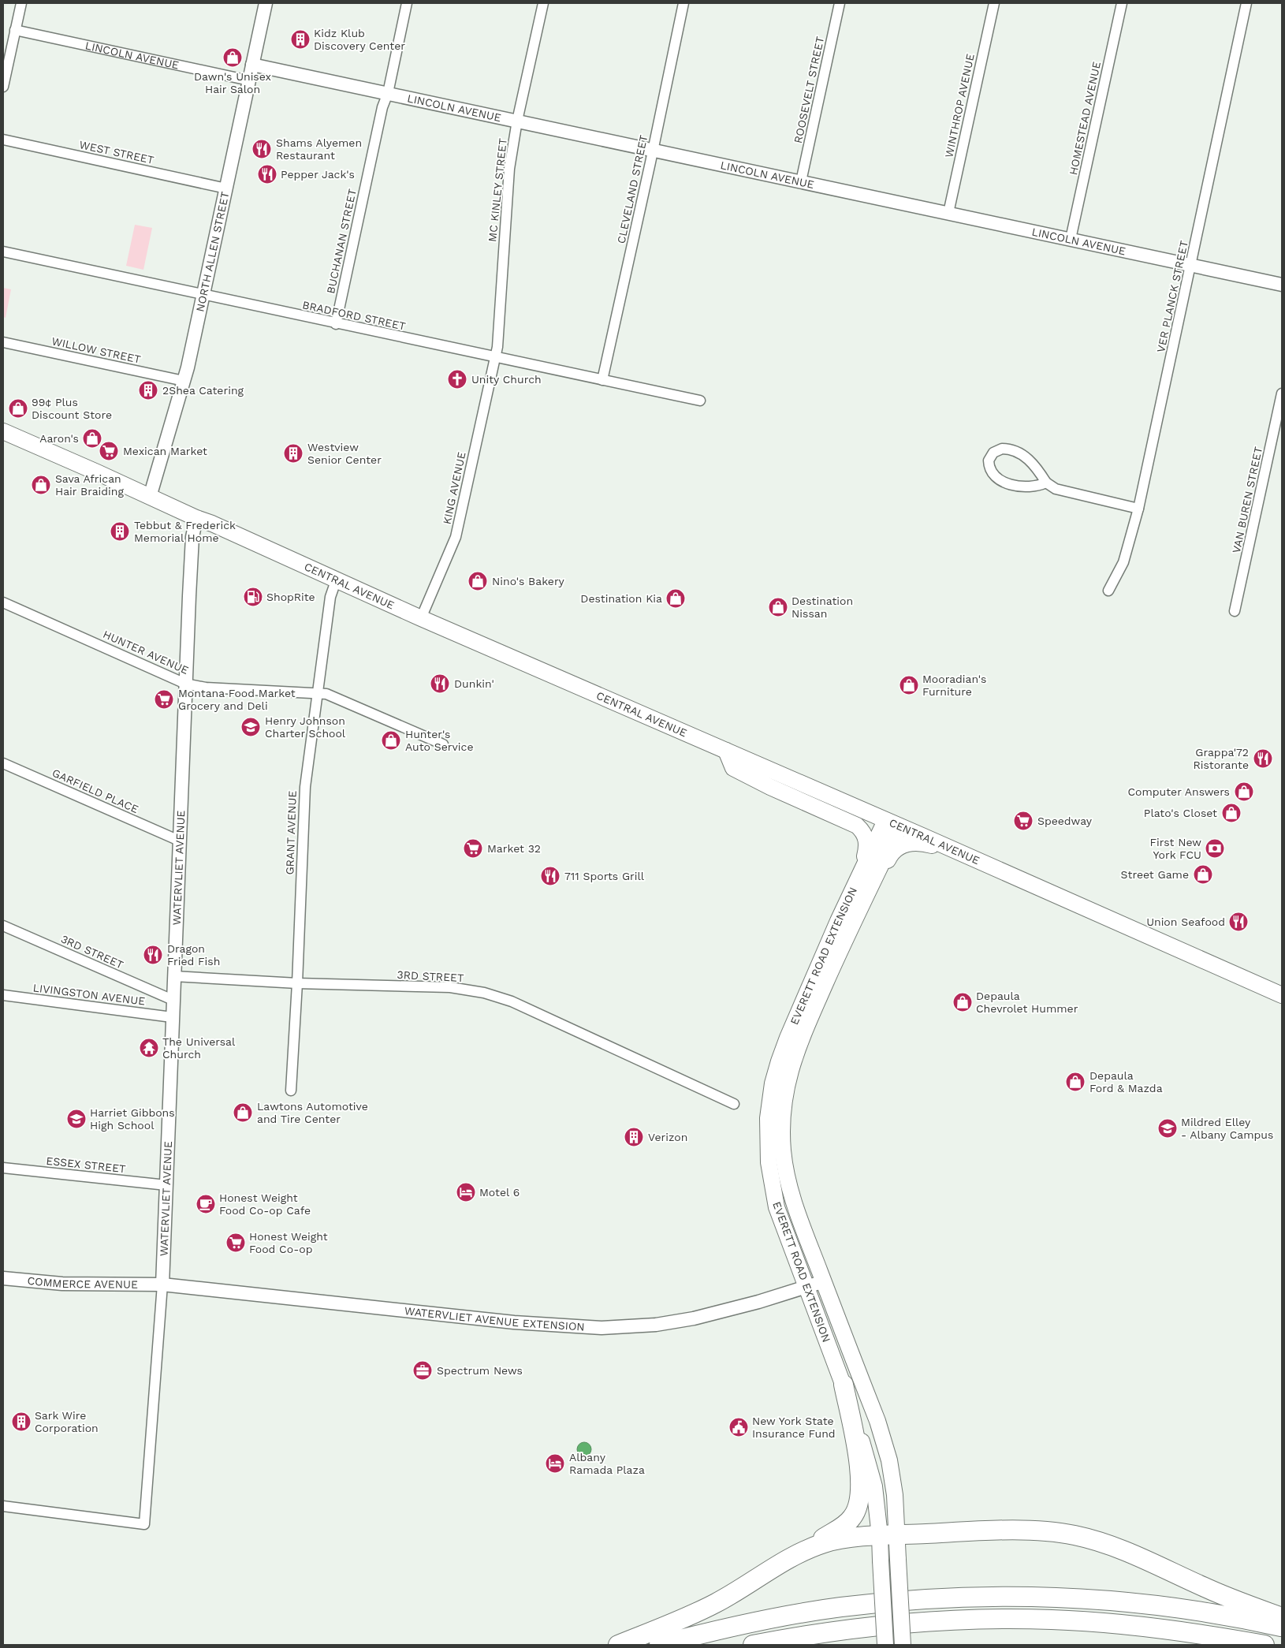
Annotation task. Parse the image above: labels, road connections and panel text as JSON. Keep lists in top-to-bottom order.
{
  "streets": {
    "main road": ["CENTRAL AVENUE", "EVERETT ROAD EXTENSION"],
    "street": [
      "LINCOLN AVENUE",
      "ROOSEVELT STREET",
      "WINTHROP AVENUE",
      "HOMESTEAD AVENUE",
      "WEST STREET",
      "CLEVELAND STREET",
      "MC KINLEY STREET",
      "BUCHANAN STREET",
      "NORTH ALLEN STREET",
      "VER PLANCK STREET",
      "BRADFORD STREET",
      "WILLOW STREET",
      "KING AVENUE",
      "VAN BUREN STREET",
      "HUNTER AVENUE",
      "GARFIELD PLACE",
      "GRANT AVENUE",
      "WATERVLIET AVENUE",
      "3RD STREET",
      "LIVINGSTON AVENUE",
      "ESSEX STREET",
      "COMMERCE AVENUE",
      "WATERVLIET AVENUE EXTENSION"
    ]
  },
  "crossings": [
    ["LINCOLN AVENUE", "ROOSEVELT STREET"],
    ["LINCOLN AVENUE", "WINTHROP AVENUE"],
    ["LINCOLN AVENUE", "HOMESTEAD AVENUE"],
    ["LINCOLN AVENUE", "CLEVELAND STREET"],
    ["LINCOLN AVENUE", "MC KINLEY STREET"],
    ["LINCOLN AVENUE", "BUCHANAN STREET"],
    ["LINCOLN AVENUE", "NORTH ALLEN STREET"],
    ["LINCOLN AVENUE", "VER PLANCK STREET"],
    ["WEST STREET", "NORTH ALLEN STREET"],
    ["CLEVELAND STREET", "BRADFORD STREET"],
    ["MC KINLEY STREET", "BRADFORD STREET"],
    ["MC KINLEY STREET", "KING AVENUE"],
    ["BUCHANAN STREET", "BRADFORD STREET"],
    ["NORTH ALLEN STREET", "BRADFORD STREET"],
    ["NORTH ALLEN STREET", "WILLOW STREET"],
    ["NORTH ALLEN STREET", "CENTRAL AVENUE"],
    ["BRADFORD STREET", "KING AVENUE"],
    ["KING AVENUE", "CENTRAL AVENUE"],
    ["CENTRAL AVENUE", "GRANT AVENUE"],
    ["CENTRAL AVENUE", "WATERVLIET AVENUE"],
    ["CENTRAL AVENUE", "EVERETT ROAD EXTENSION"],
    ["HUNTER AVENUE", "GRANT AVENUE"],
    ["HUNTER AVENUE", "WATERVLIET AVENUE"],
    ["GARFIELD PLACE", "WATERVLIET AVENUE"],
    ["GRANT AVENUE", "3RD STREET"],
    ["WATERVLIET AVENUE", "3RD STREET"],
    ["WATERVLIET AVENUE", "LIVINGSTON AVENUE"],
    ["WATERVLIET AVENUE", "ESSEX STREET"],
    ["WATERVLIET AVENUE", "COMMERCE AVENUE"],
    ["WATERVLIET AVENUE", "WATERVLIET AVENUE EXTENSION"],
    ["EVERETT ROAD EXTENSION", "WATERVLIET AVENUE EXTENSION"],
    ["COMMERCE AVENUE", "WATERVLIET AVENUE EXTENSION"]
  ],
  "places": {
    "building": [
      "Kidz Klub Discovery Center",
      "2Shea Catering",
      "Westview Senior Center",
      "Tebbut & Frederick Memorial Home",
      "Verizon",
      "Sark Wire Corporation"
    ],
    "shop": [
      "Dawn's Unisex Hair Salon",
      "99¢ Plus Discount Store",
      "Aaron's",
      "Sava African Hair Braiding",
      "Nino's Bakery",
      "Destination Kia",
      "Destination Nissan",
      "Mooradian's Furniture",
      "Hunter's Auto Service",
      "Computer Answers",
      "Plato's Closet",
      "Street Game",
      "Depaula Chevrolet Hummer",
      "Depaula Ford & Mazda",
      "Lawtons Automotive and Tire Center"
    ],
    "restaurant": [
      "Shams Alyemen Restaurant",
      "Pepper Jack's",
      "Dunkin'",
      "Grappa'72 Ristorante",
      "711 Sports Grill",
      "Union Seafood",
      "Dragon Fried Fish"
    ],
    "church": ["Unity Church"],
    "supermarket": [
      "Mexican Market",
      "Montana Food Market Grocery and Deli",
      "Speedway",
      "Market 32",
      "Honest Weight Food Co-op"
    ],
    "fuel station": ["ShopRite"],
    "school or university": ["Henry Johnson Charter School", "Harriet Gibbons High School", "Mildred Elley - Albany Campus"],
    "bank": ["First New York FCU"],
    "temple": ["The Universal Church"],
    "hotel": ["Motel 6", "Albany Ramada Plaza"],
    "cafe": ["Honest Weight Food Co-op Cafe"],
    "office": ["Spectrum News"],
    "public building": ["New York State Insurance Fund"]
  }
}
